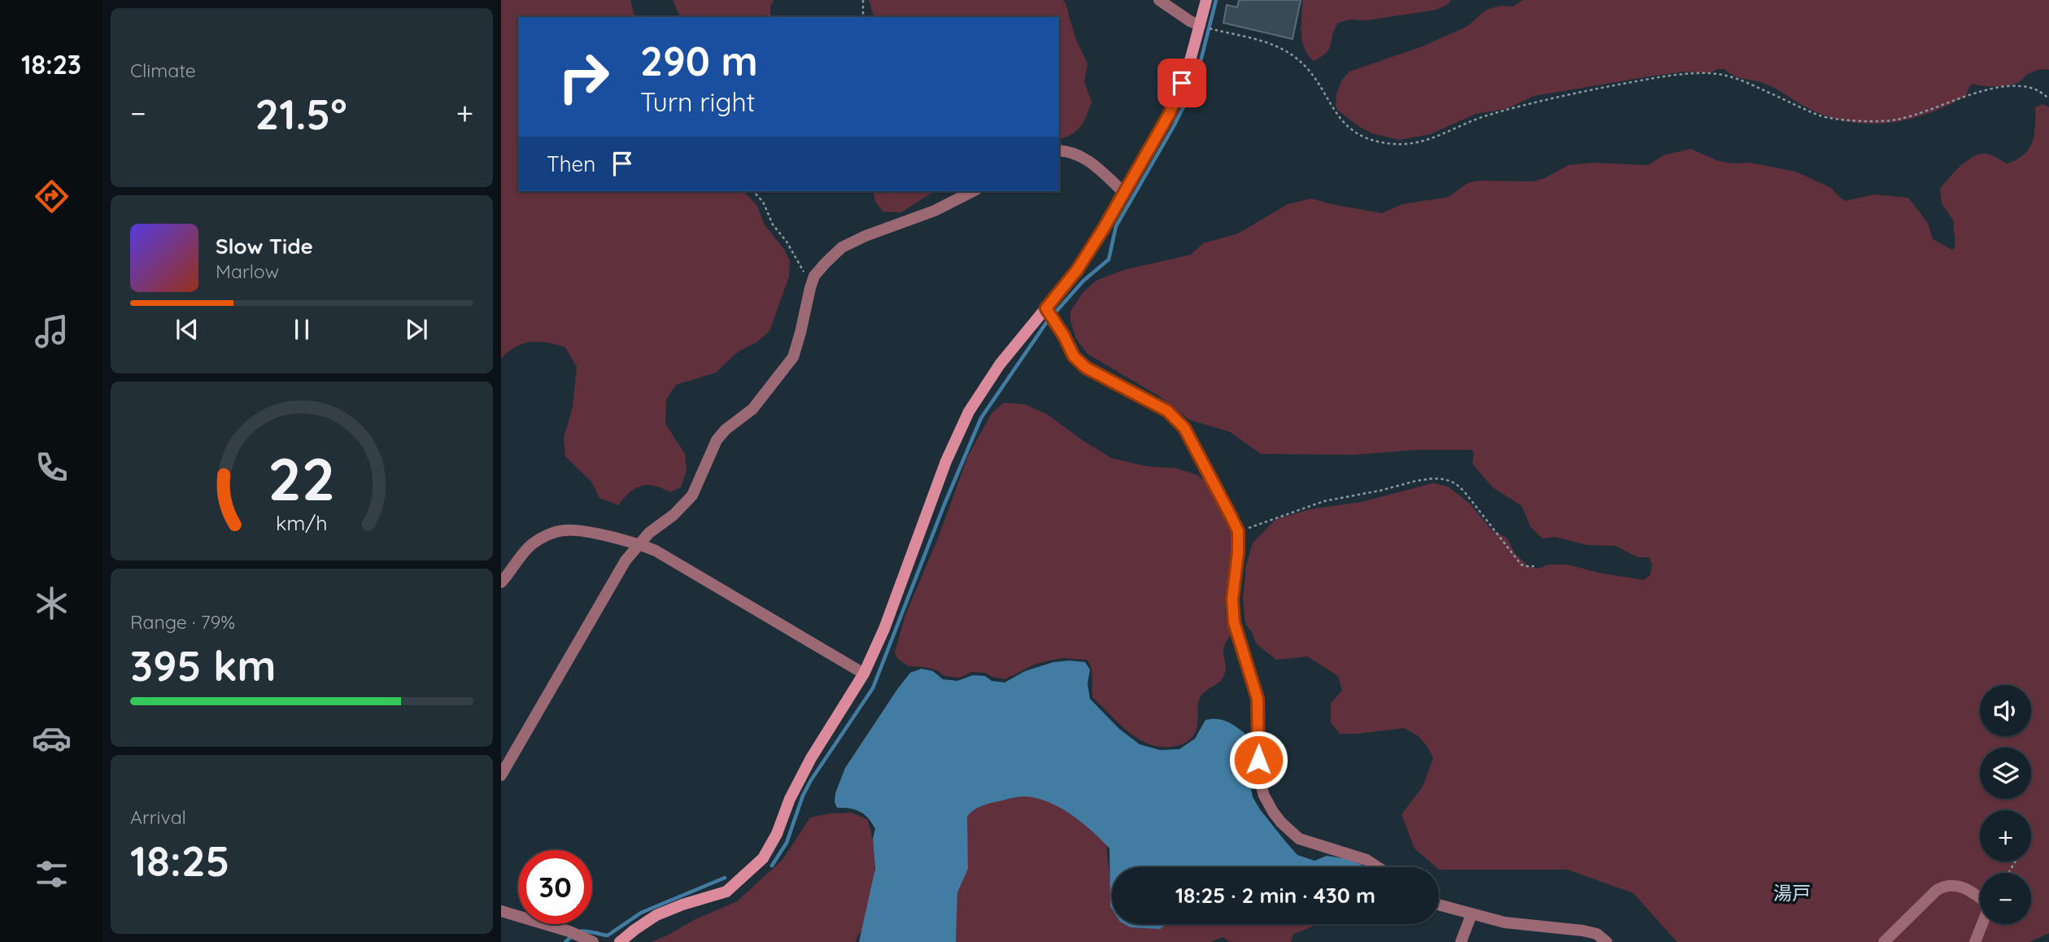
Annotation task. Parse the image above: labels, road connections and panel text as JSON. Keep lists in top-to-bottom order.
{
  "districts": ["湯戸"],
  "page": {
    "tabs": "18:23",
    "tile": [
      "Climate",
      ["Range · 79%", "395 km"],
      ["Arrival", "18:25"]
    ],
    "turn": ["290 m", "Turn right"],
    "heat": ["−", "21.5°", "+"],
    "then": "Then",
    "song": ["Slow Tide", "Marlow"],
    "map_buttons": ["+", "−"],
    "limit": "30",
    "trip": "18:25 · 2 min · 430 m",
    "gauge": ["22", "km/h"]
  }
}
